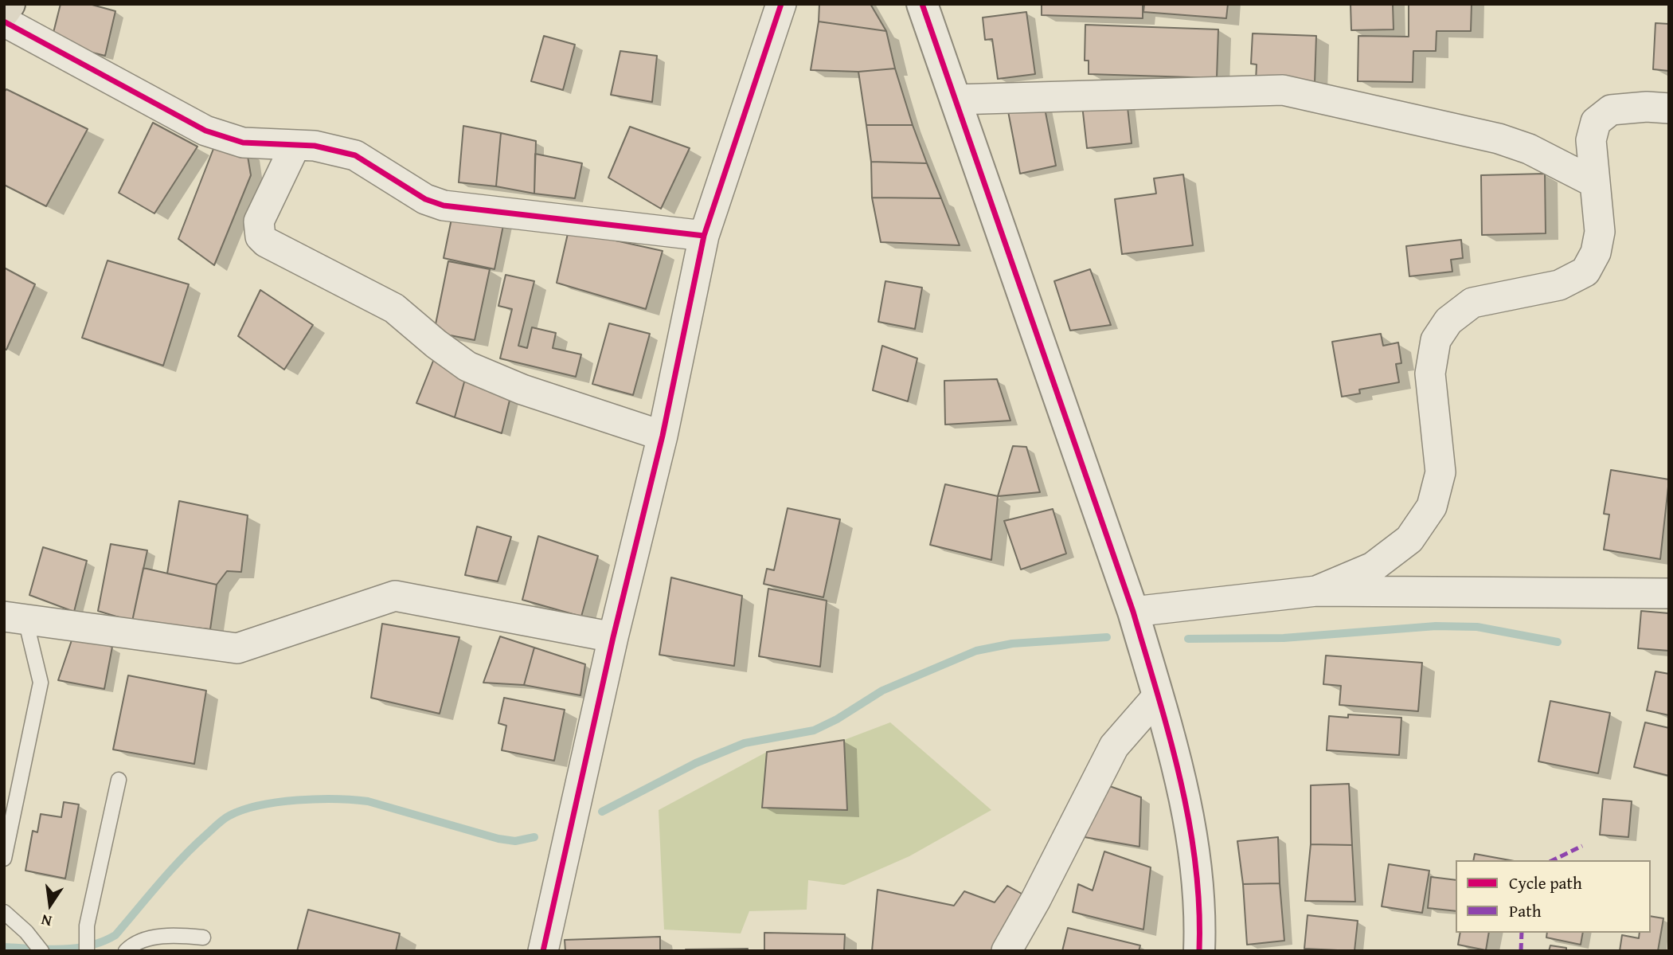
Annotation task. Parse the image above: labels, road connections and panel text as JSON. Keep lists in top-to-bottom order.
{
  "legend": ["Cycle path", "Path"],
  "north": "bottom"
}
